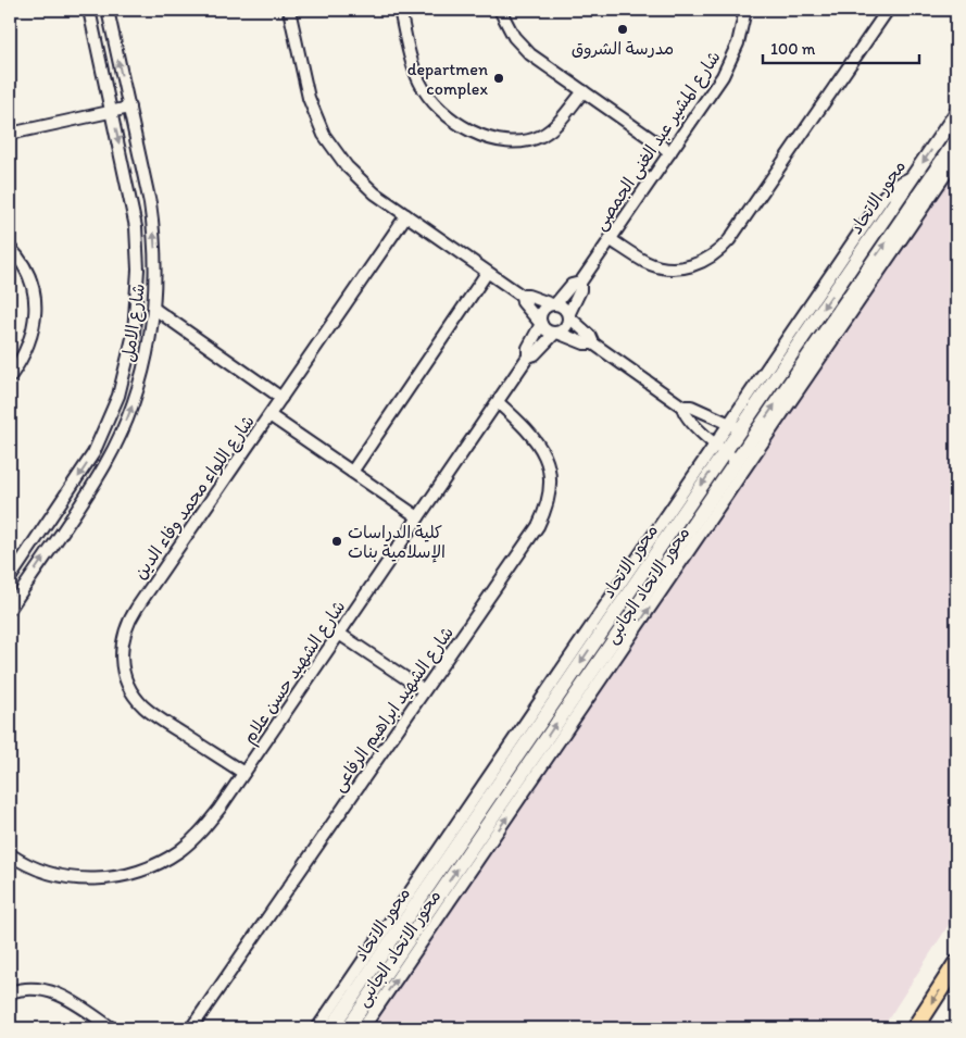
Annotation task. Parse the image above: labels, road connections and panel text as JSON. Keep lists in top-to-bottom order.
{
  "streets": {
    "street": [
      "شارع المشير عبد الغنى الجمصى",
      "محور الاتحاد",
      "شارع الامل",
      "شارع اللواء محمد وفاء الدين",
      "محور الاتحاد الجانبى",
      "شارع الشهيد حسن علام",
      "شارع الشهيد ابراهيم الرفاعى"
    ]
  },
  "crossings": [
    ["شارع المشير عبد الغنى الجمصى", "شارع الشهيد حسن علام"],
    ["محور الاتحاد", "محور الاتحاد الجانبى"],
    ["شارع اللواء محمد وفاء الدين", "شارع الشهيد حسن علام"],
    ["شارع الشهيد حسن علام", "شارع الشهيد ابراهيم الرفاعى"]
  ],
  "places": ["مدرسة الشروق", "departmen complex", "كلية الدراسات الإسلامية بنات"],
  "scale_bar": "100 m"
}
